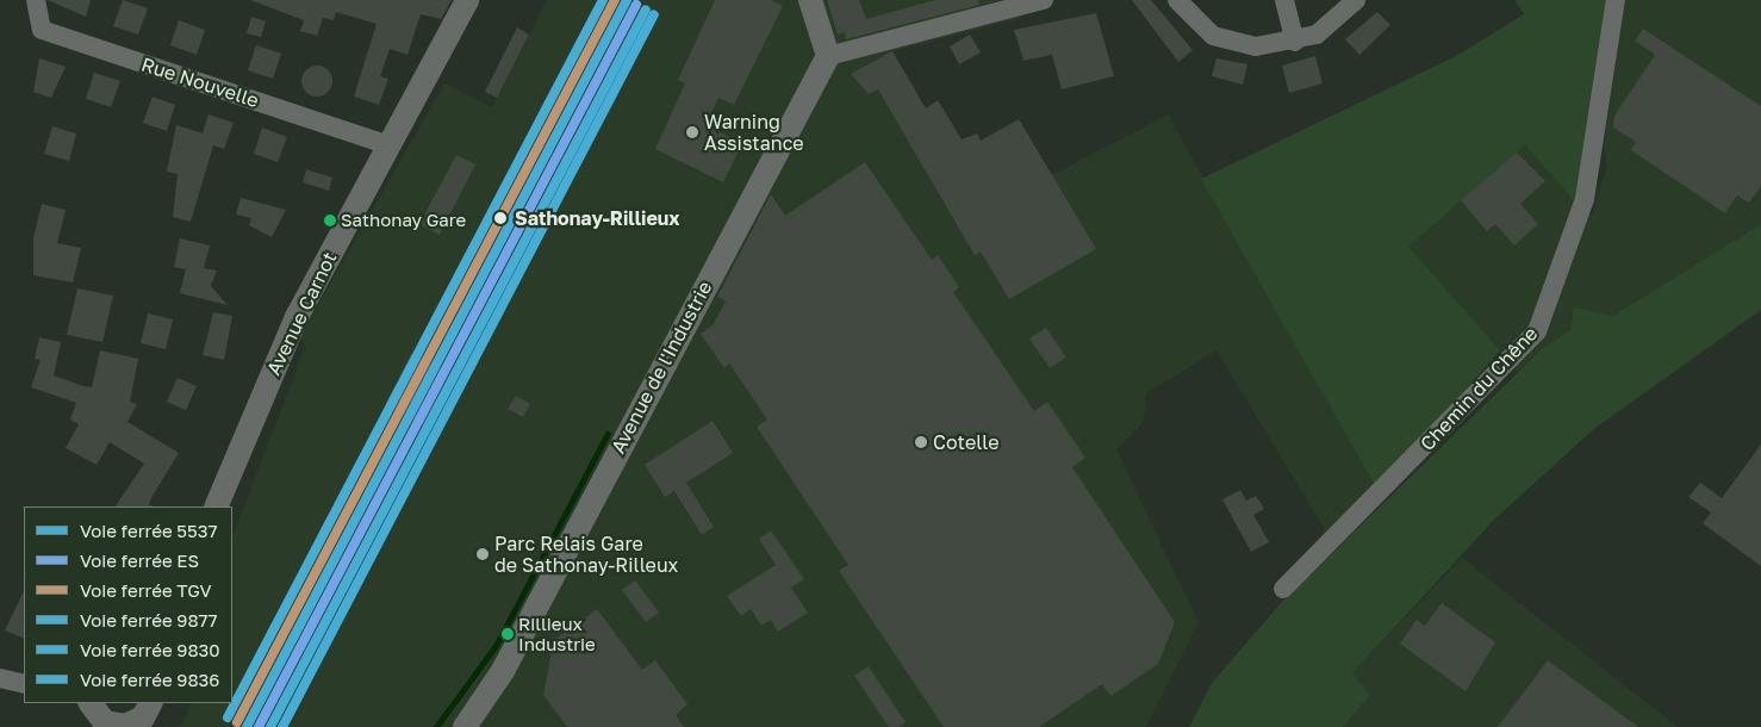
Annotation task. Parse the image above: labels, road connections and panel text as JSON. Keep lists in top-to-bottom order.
{
  "streets": {
    "street": [
      "Rue Nouvelle",
      "Avenue Carnot",
      "Avenue de l'Industrie",
      "Chemin du Chêne"
    ]
  },
  "crossings": [
    ["Rue Nouvelle", "Avenue Carnot"]
  ],
  "places": [
    "Warning Assistance",
    "Sathonay-Rillieux",
    "Sathonay Gare",
    "Cotelle",
    "Parc Relais Gare de Sathonay-Rilleux",
    "Rillieux Industrie"
  ],
  "lines": [
    "rail line 5537",
    "rail line TGV",
    "rail line 9830",
    "rail line ES",
    "rail line 9877",
    "rail line 9836"
  ],
  "legend": [
    "Voie ferrée 5537",
    "Voie ferrée ES",
    "Voie ferrée TGV",
    "Voie ferrée 9877",
    "Voie ferrée 9830",
    "Voie ferrée 9836"
  ]
}
